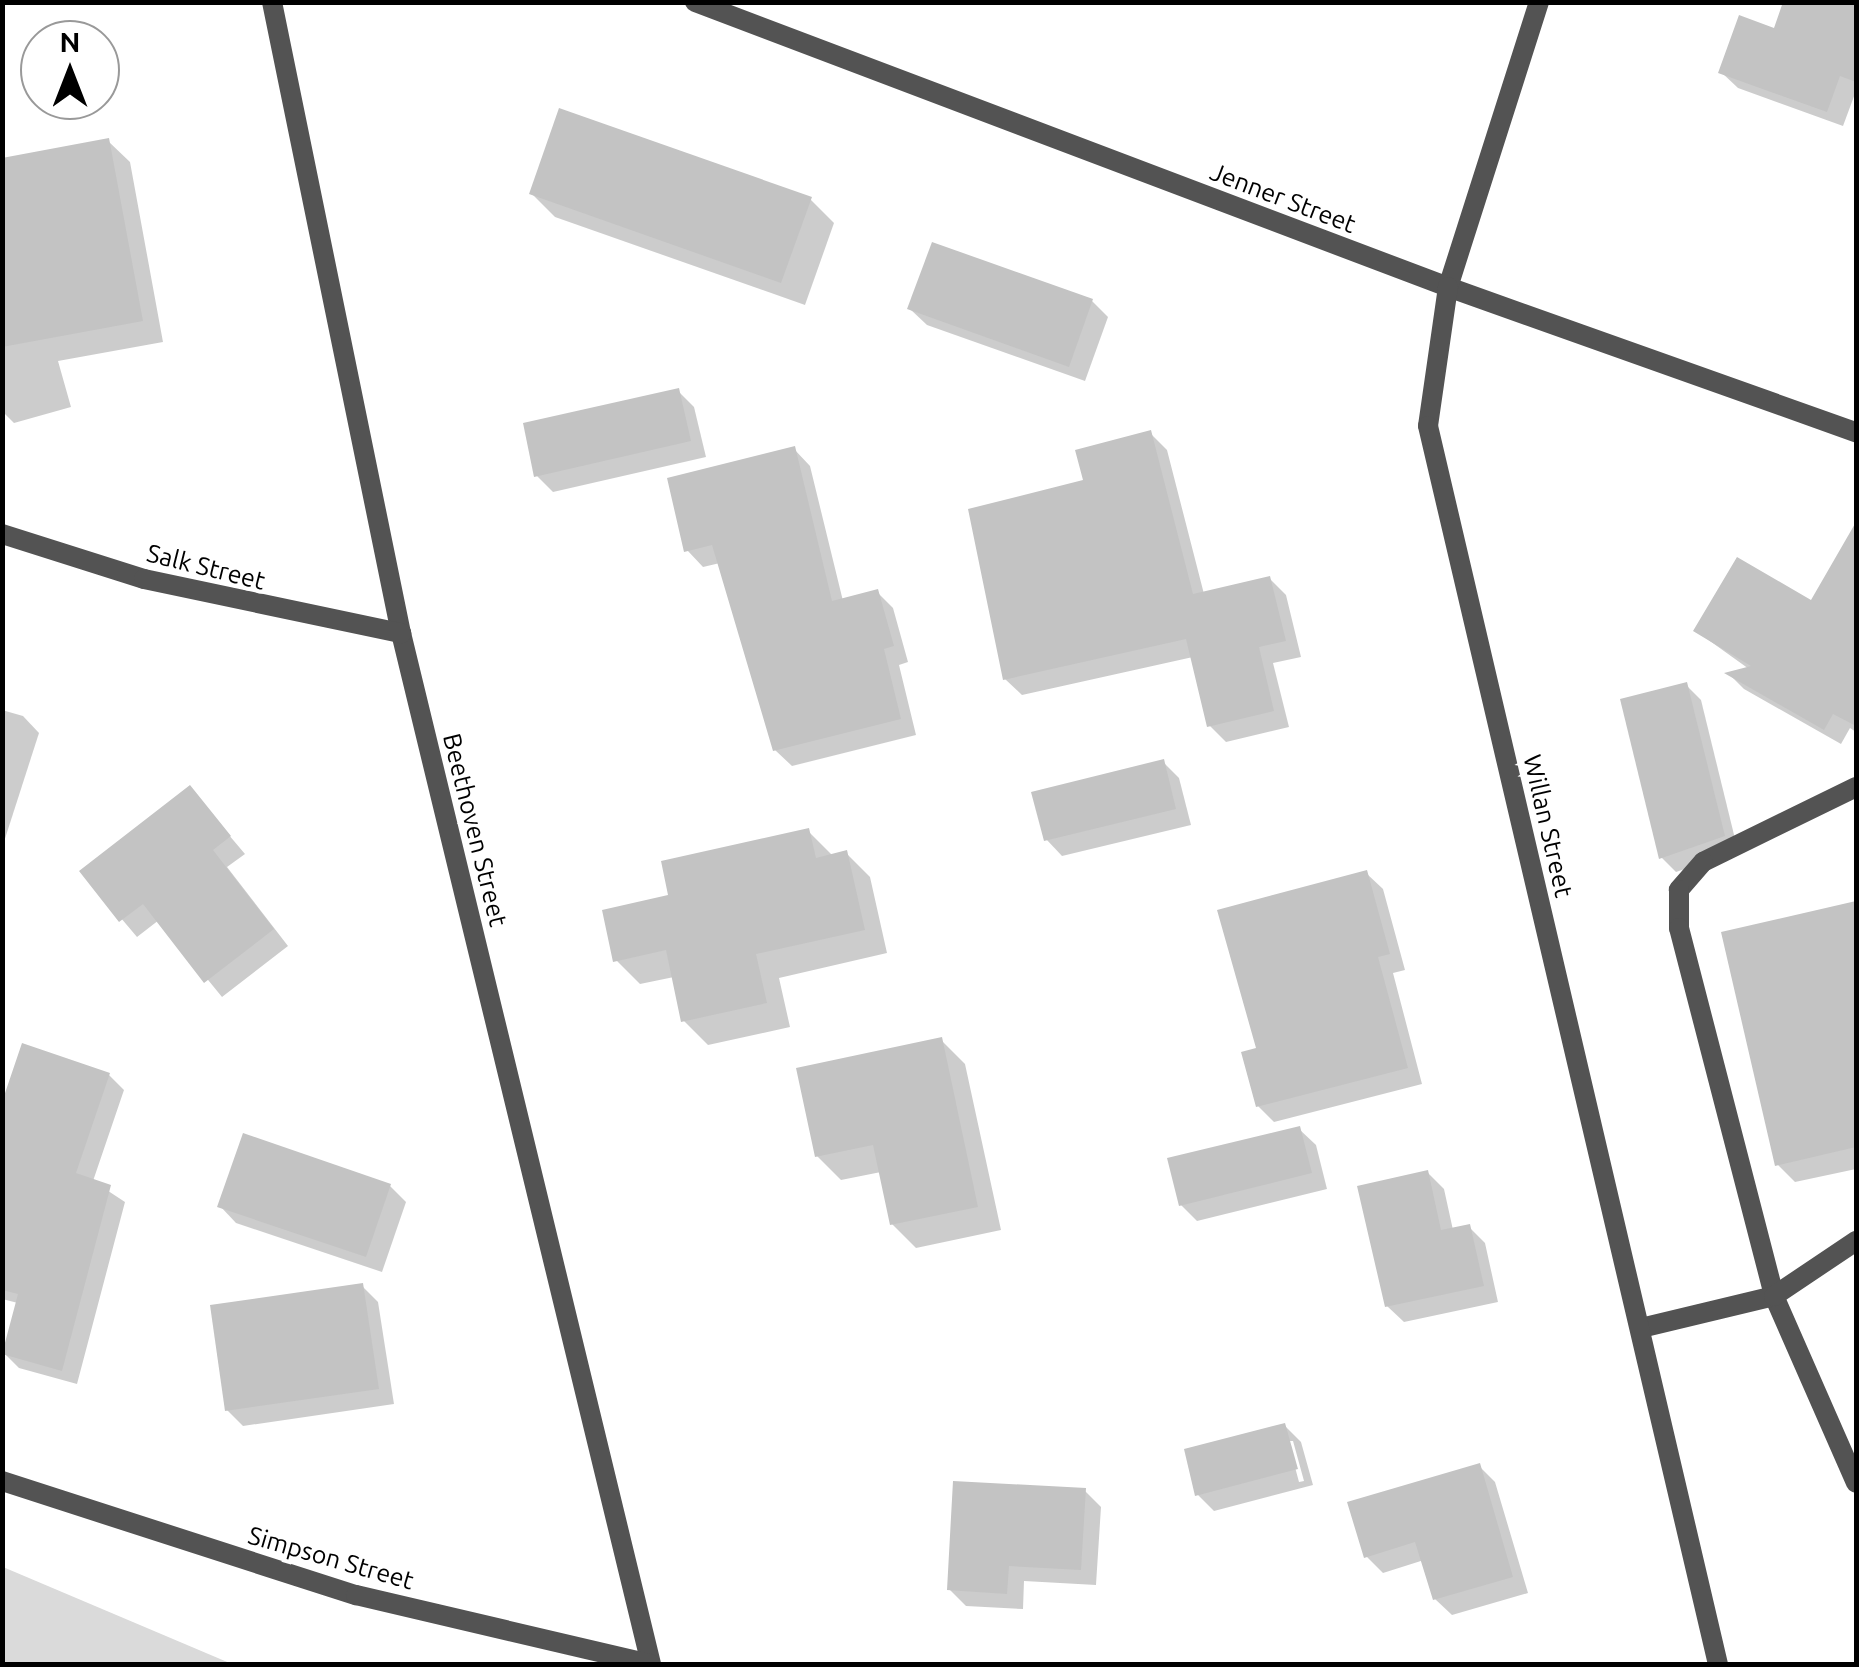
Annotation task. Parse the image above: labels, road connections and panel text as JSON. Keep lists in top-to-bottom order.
{
  "streets": {
    "street": [
      "Jenner Street",
      "Salk Street",
      "Willan Street",
      "Beethoven Street",
      "Simpson Street"
    ]
  },
  "crossings": [
    ["Jenner Street", "Willan Street"],
    ["Salk Street", "Beethoven Street"],
    ["Beethoven Street", "Simpson Street"]
  ],
  "north": "top"
}
